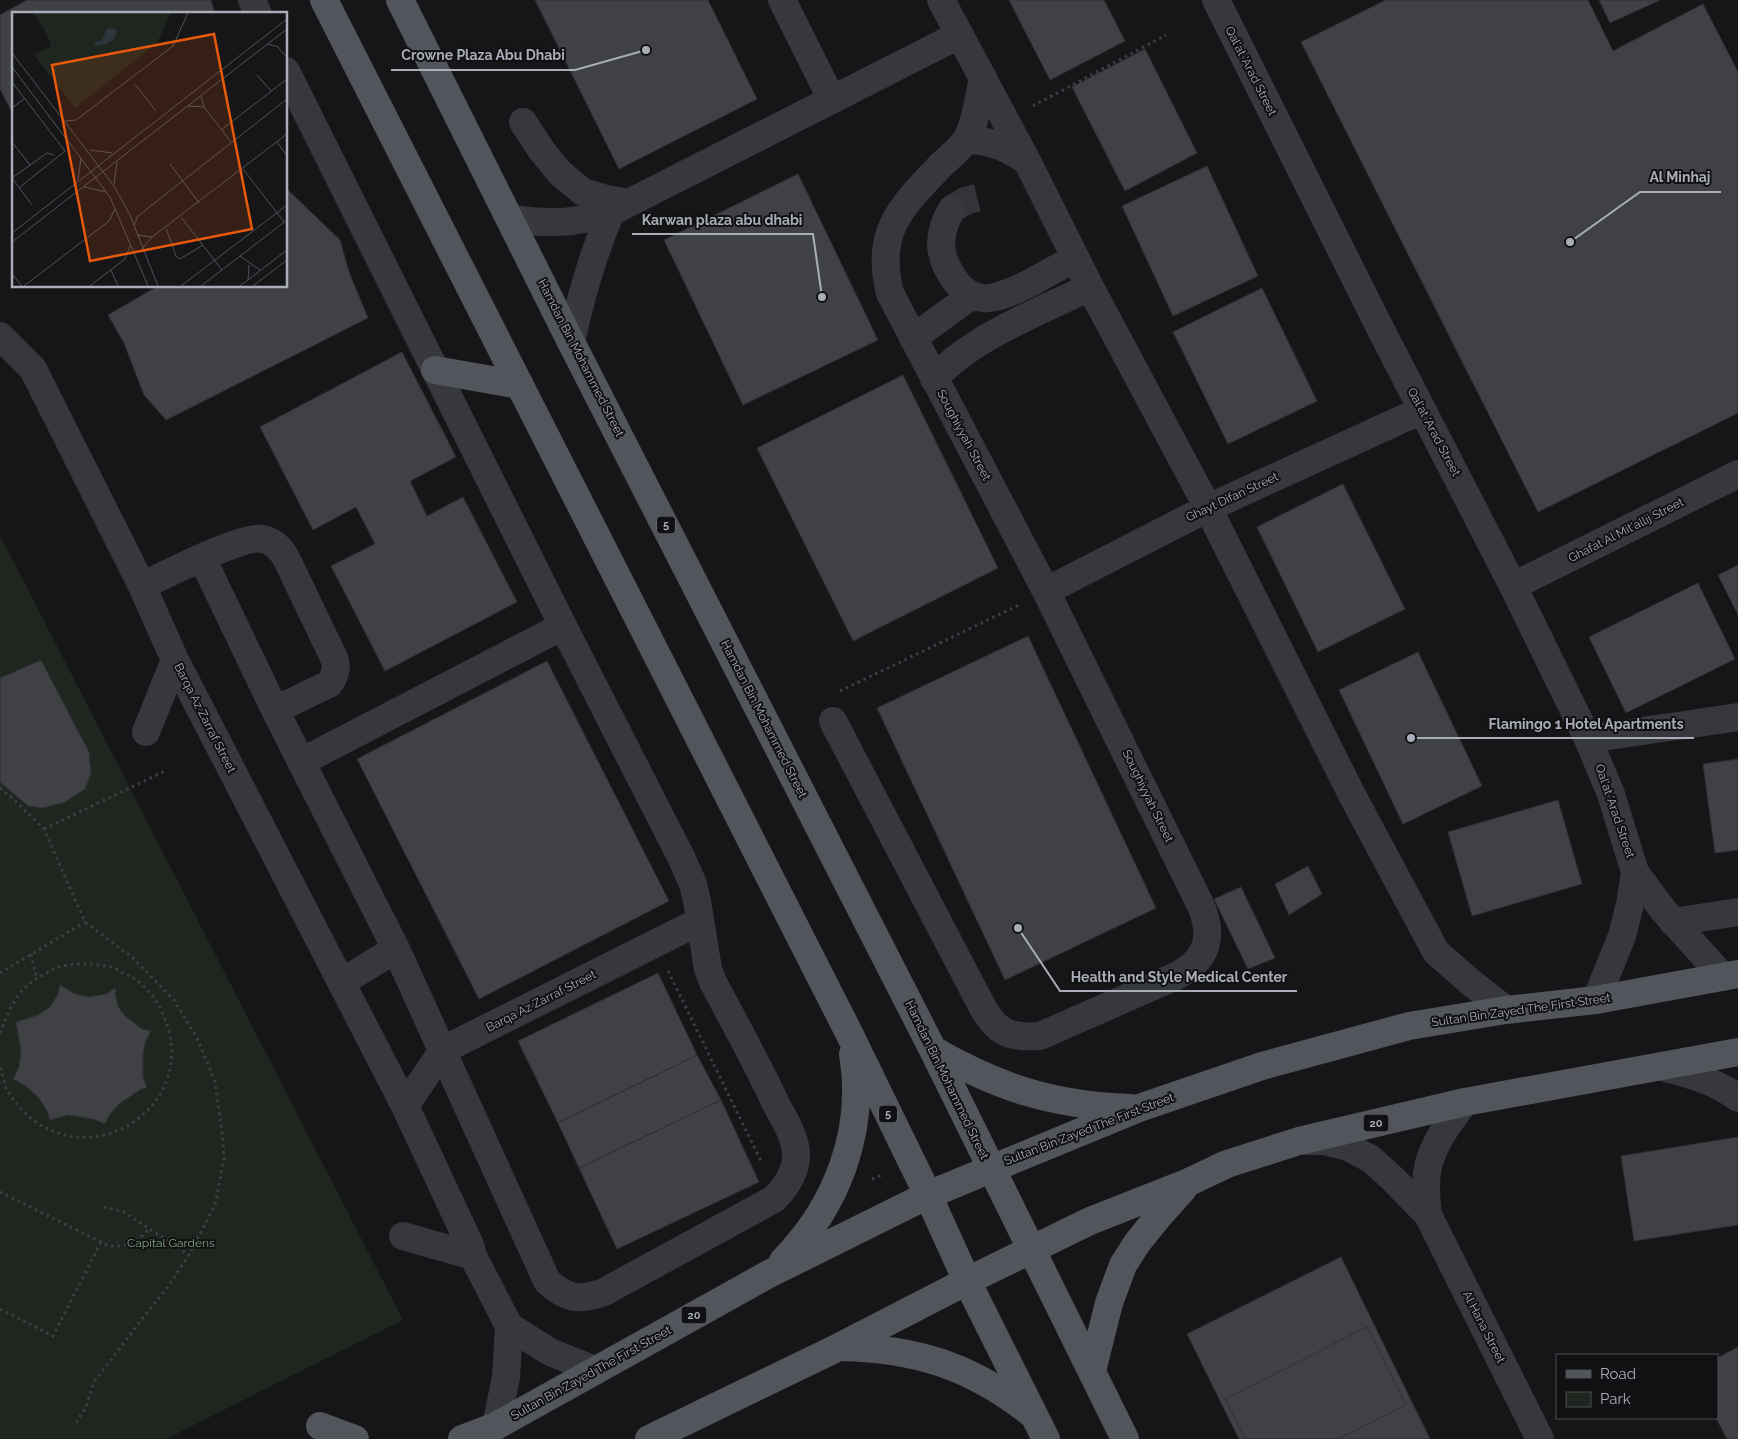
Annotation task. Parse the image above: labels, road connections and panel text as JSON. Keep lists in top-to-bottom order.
{
  "streets": {
    "main road": [
      "Hamdan Bin Mohammed Street",
      "5",
      "Sultan Bin Zayed The First Street",
      "20"
    ],
    "street": [
      "Qal'at 'Arad Street",
      "Soughiyyah Street",
      "Ghayt Difan Street",
      "Ghafat Al Mit'allij Street",
      "Barqa Az Zarraf Street",
      "Al Hana Street"
    ]
  },
  "crossings": [
    ["Qal'at 'Arad Street", "Ghayt Difan Street"],
    ["Qal'at 'Arad Street", "Ghafat Al Mit'allij Street"],
    ["Qal'at 'Arad Street", "Sultan Bin Zayed The First Street"],
    ["Hamdan Bin Mohammed Street", "Sultan Bin Zayed The First Street"],
    ["Hamdan Bin Mohammed Street", "20"],
    ["Soughiyyah Street", "Ghayt Difan Street"],
    ["5", "Sultan Bin Zayed The First Street"],
    ["5", "20"],
    ["Barqa Az Zarraf Street", "Sultan Bin Zayed The First Street"],
    ["20", "Al Hana Street"]
  ],
  "parks": ["Capital Gardens"],
  "places": [
    "Crowne Plaza Abu Dhabi",
    "Al Minhaj",
    "Karwan plaza abu dhabi",
    "Flamingo 1 Hotel Apartments",
    "Health and Style Medical Center"
  ],
  "legend": ["Road", "Park"]
}
